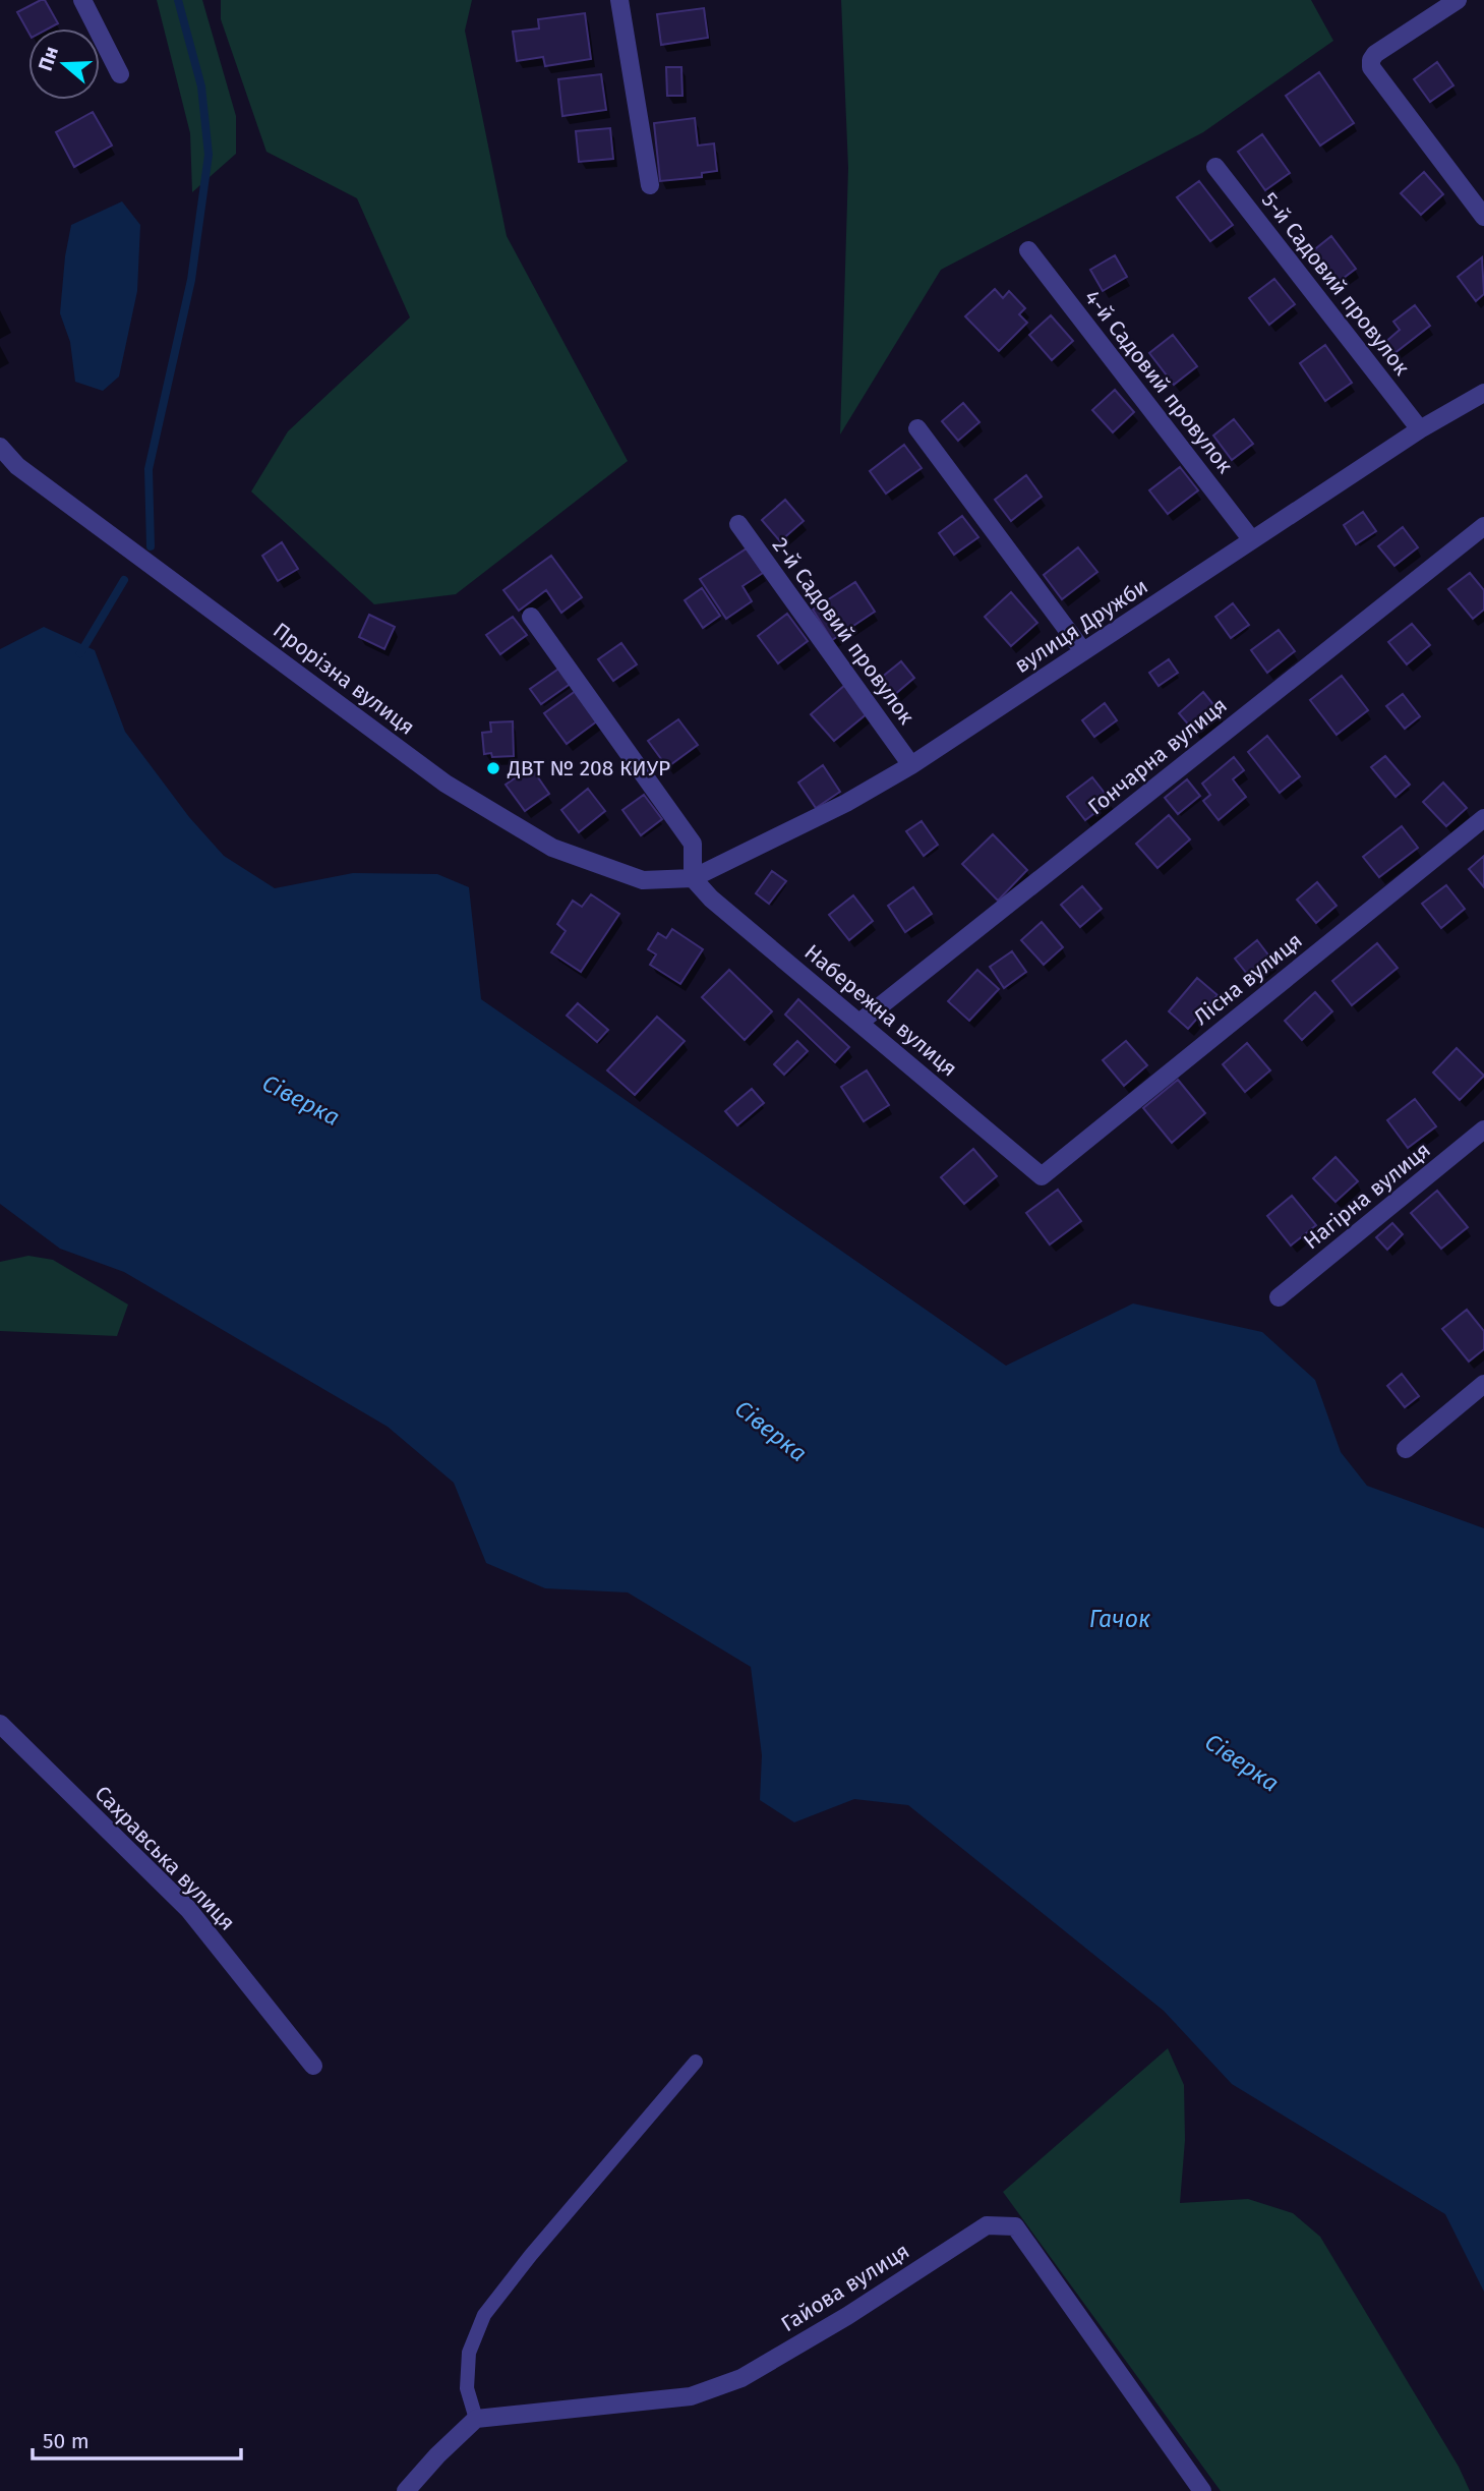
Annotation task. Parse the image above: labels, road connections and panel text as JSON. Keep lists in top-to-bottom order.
{
  "streets": {
    "street": [
      "5-й Садовий провулок",
      "4-й Садовий провулок",
      "вулиця Дружби",
      "2-й Садовий провулок",
      "Прорізна вулиця",
      "Гончарна вулиця",
      "Лісна вулиця",
      "Набережна вулиця",
      "Нагірна вулиця",
      "Сахравська вулиця",
      "Гайова вулиця"
    ]
  },
  "crossings": [
    ["5-й Садовий провулок", "вулиця Дружби"],
    ["4-й Садовий провулок", "вулиця Дружби"],
    ["вулиця Дружби", "2-й Садовий провулок"],
    ["вулиця Дружби", "Прорізна вулиця"],
    ["вулиця Дружби", "Набережна вулиця"],
    ["Прорізна вулиця", "Набережна вулиця"],
    ["Гончарна вулиця", "Набережна вулиця"],
    ["Лісна вулиця", "Набережна вулиця"]
  ],
  "water": ["Сіверка", "Гачок"],
  "places": ["ДВТ № 208 КИУР"],
  "scale_bar": "50 m",
  "north": "left"
}
